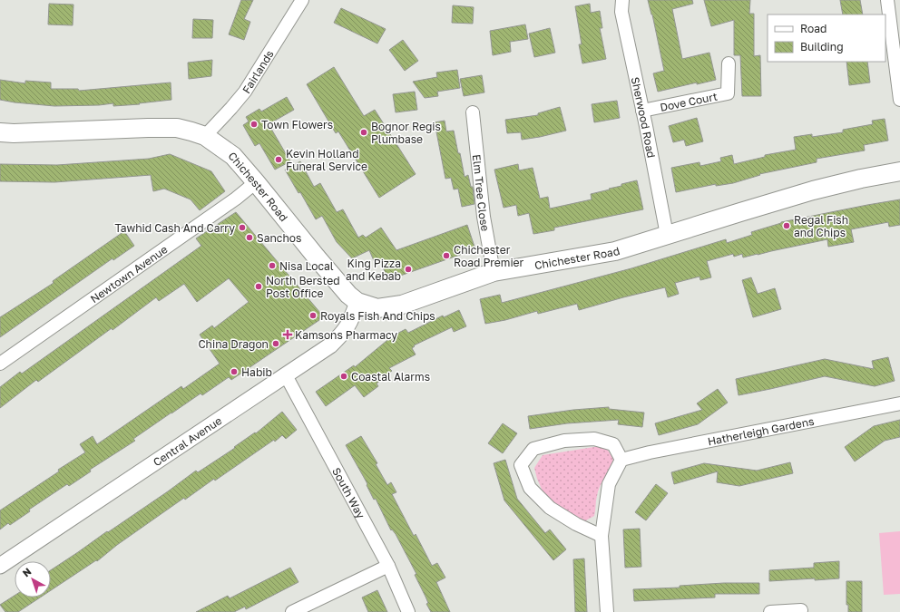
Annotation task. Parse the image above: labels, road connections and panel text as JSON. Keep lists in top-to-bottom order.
{
  "streets": {
    "main road": ["Chichester Road"],
    "street": [
      "Fairlands",
      "Dove Court",
      "Sherwood Road",
      "Elm Tree Close",
      "Newtown Avenue",
      "Hatherleigh Gardens",
      "Central Avenue",
      "South Way"
    ]
  },
  "crossings": [
    ["Fairlands", "Chichester Road"],
    ["Dove Court", "Sherwood Road"],
    ["Sherwood Road", "Chichester Road"],
    ["Chichester Road", "Elm Tree Close"],
    ["Chichester Road", "Newtown Avenue"],
    ["Chichester Road", "Central Avenue"],
    ["Central Avenue", "South Way"]
  ],
  "places": {
    "other": [
      "Town Flowers",
      "Bognor Regis Plumbase",
      "Kevin Holland Funeral Service",
      "Regal Fish and Chips",
      "Tawhid Cash And Carry",
      "Sanchos",
      "Chichester Road Premier",
      "Nisa Local",
      "King Pizza and Kebab",
      "North Bersted Post Office",
      "Royals Fish And Chips",
      "China Dragon",
      "Habib",
      "Coastal Alarms"
    ],
    "health": ["Kamsons Pharmacy"]
  },
  "legend": ["Road", "Building"],
  "north": "top left"
}
